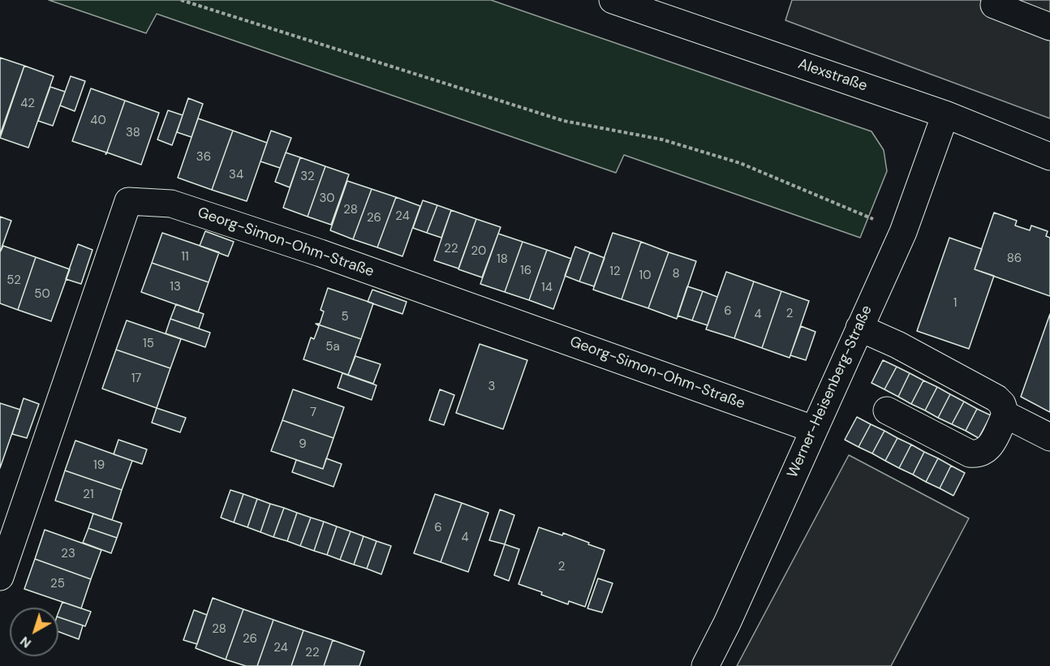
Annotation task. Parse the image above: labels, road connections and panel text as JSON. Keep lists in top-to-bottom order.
{
  "streets": {
    "street": ["Alexstraße", "Georg-Simon-Ohm-Straße", "Werner-Heisenberg-Straße"]
  },
  "crossings": [
    ["Alexstraße", "Werner-Heisenberg-Straße"],
    ["Georg-Simon-Ohm-Straße", "Werner-Heisenberg-Straße"]
  ],
  "house_numbers": [
    "42",
    "40",
    "38",
    "36",
    "34",
    "32",
    "30",
    "28",
    "24",
    "26",
    "22",
    "20",
    "11",
    "86",
    "18",
    "16",
    "12",
    "8",
    "10",
    "52",
    "13",
    "14",
    "50",
    "1",
    "6",
    "2",
    "4",
    "5",
    "15",
    "5a",
    "17",
    "3",
    "7",
    "9",
    "19",
    "21",
    "6",
    "4",
    "23",
    "2",
    "25",
    "28",
    "26",
    "24",
    "22"
  ],
  "north": "bottom left"
}
